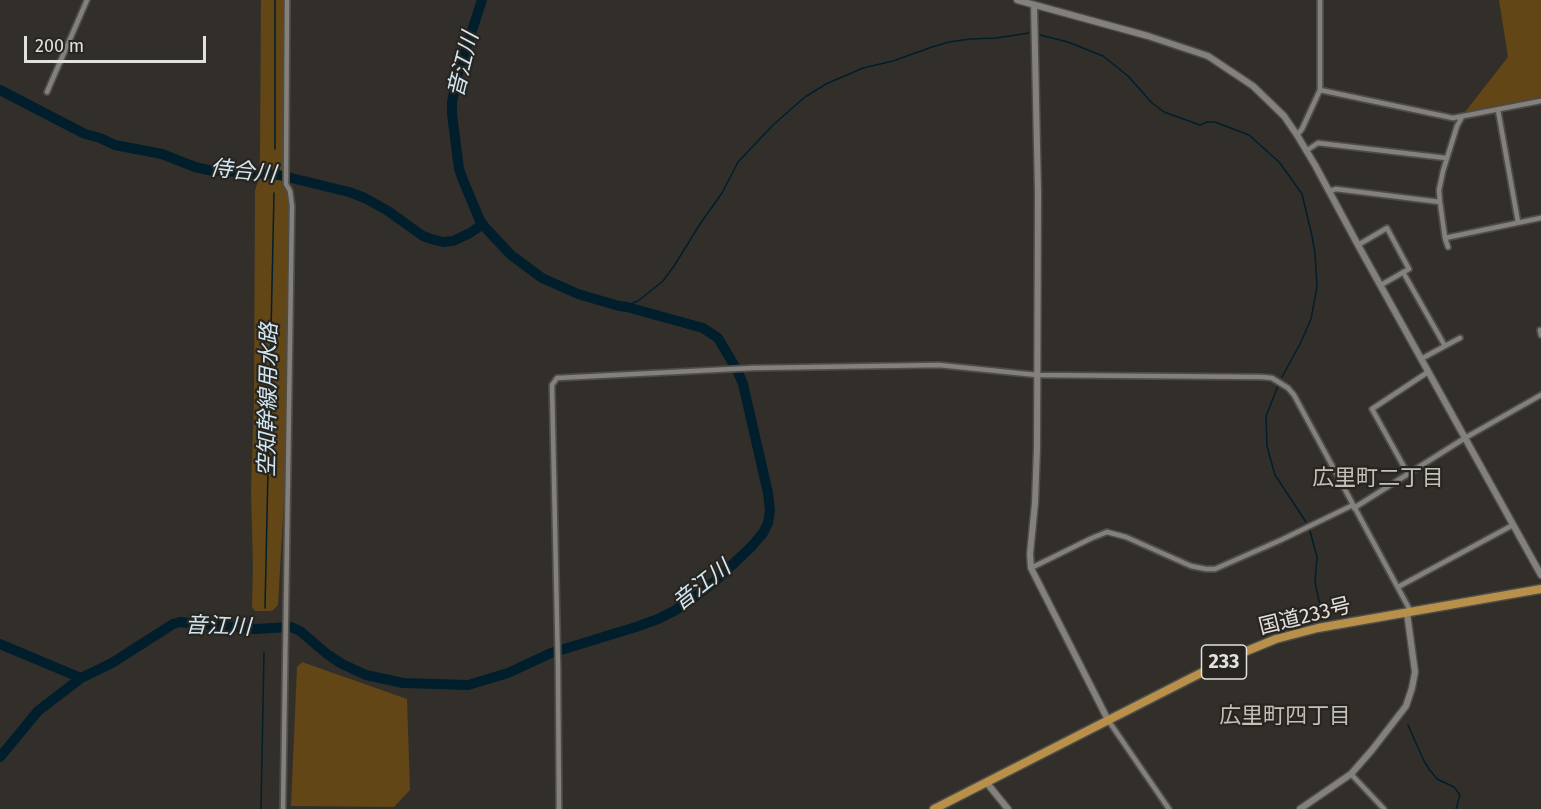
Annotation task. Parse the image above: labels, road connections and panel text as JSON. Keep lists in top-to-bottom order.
{
  "streets": {
    "highway": ["国道233号", "233"]
  },
  "districts": ["広里町二丁目", "広里町四丁目"],
  "water": ["音江川", "侍合川", "空知幹線用水路"],
  "scale_bar": "200 m"
}
